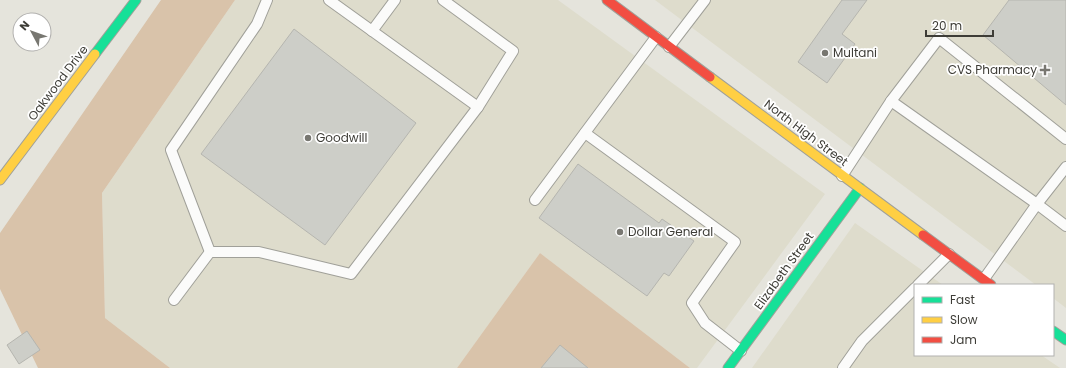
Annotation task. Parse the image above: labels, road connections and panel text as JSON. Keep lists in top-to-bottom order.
{
  "streets": {
    "street": ["Oakwood Drive", "North High Street", "Elizabeth Street"]
  },
  "crossings": [
    ["North High Street", "Elizabeth Street"]
  ],
  "places": {
    "other": ["Multani", "Goodwill", "Dollar General"],
    "health": ["CVS Pharmacy"]
  },
  "legend": ["Fast", "Slow", "Jam"],
  "scale_bar": "20 m",
  "north": "top left"
}
